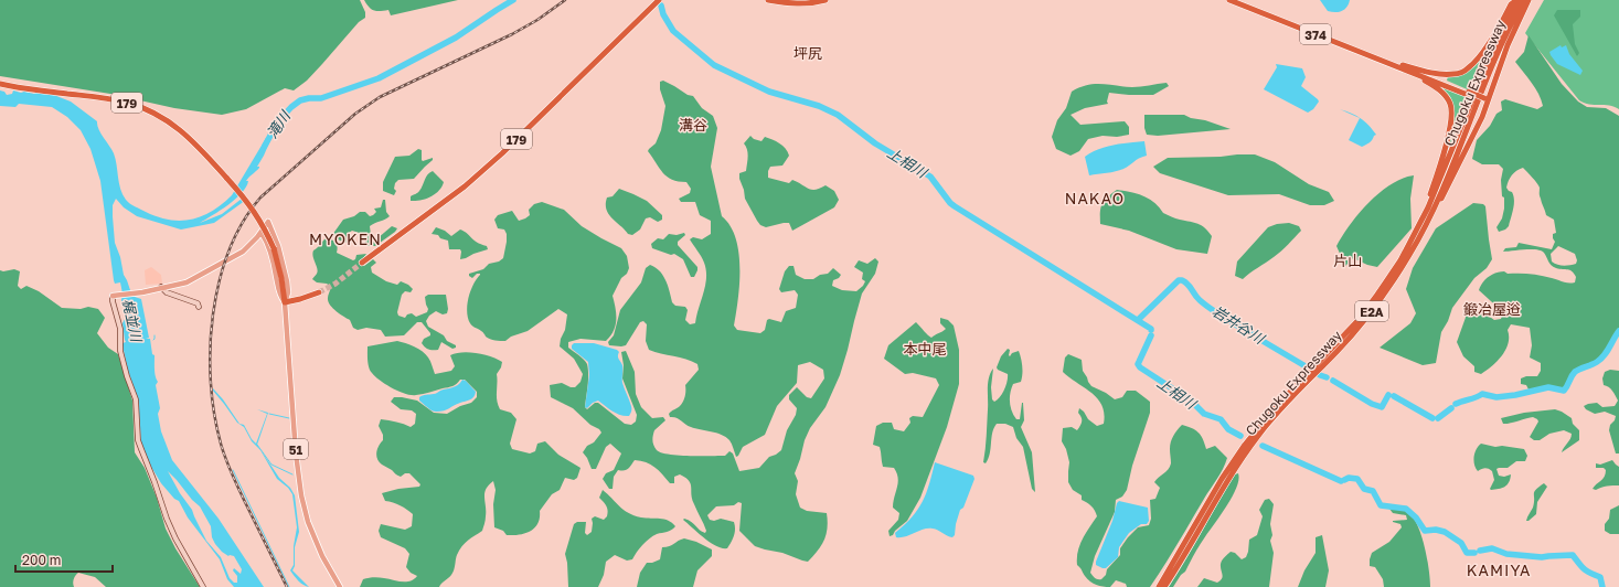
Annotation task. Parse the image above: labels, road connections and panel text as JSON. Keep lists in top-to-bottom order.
{
  "streets": {
    "highway": [
      "374",
      "Chugoku Expressway",
      "179",
      "E2A"
    ],
    "main road": ["51"]
  },
  "crossings": [
    ["179", "51"]
  ],
  "districts": [
    "坪尻",
    "溝谷",
    "NAKAO",
    "MYOKEN",
    "片山",
    "鍛冶屋逧",
    "本中尾",
    "KAMIYA"
  ],
  "water": [
    "滝川",
    "上相川",
    "梶並川",
    "岩井谷川"
  ],
  "scale_bar": "200 m"
}
